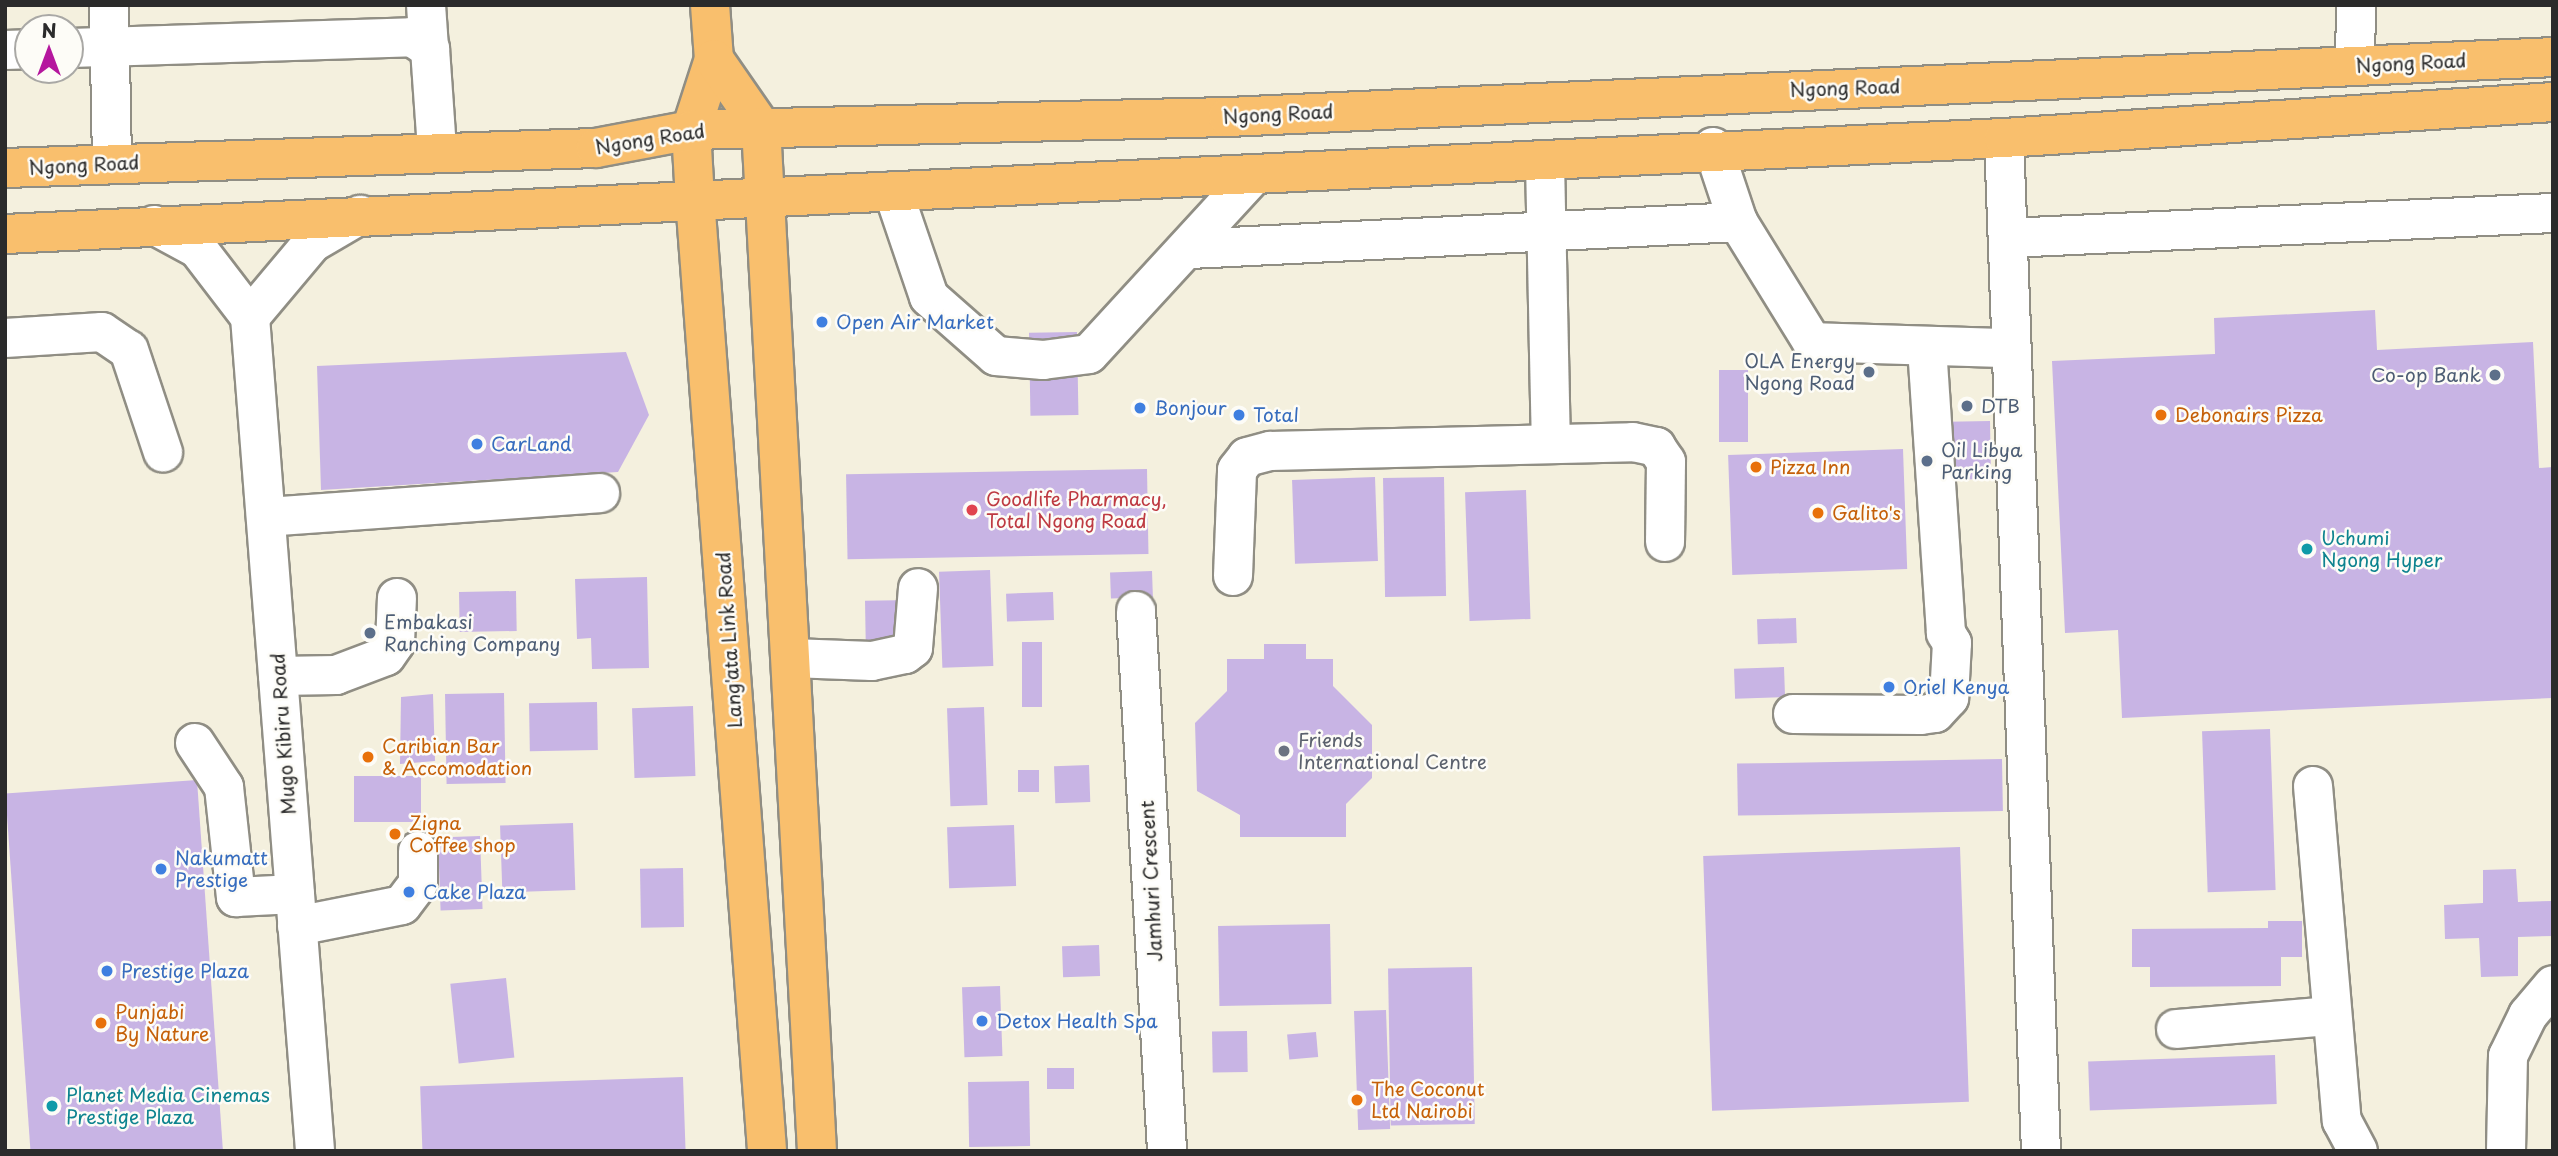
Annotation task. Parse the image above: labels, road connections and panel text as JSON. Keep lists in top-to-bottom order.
{
  "streets": {
    "main road": ["Ngong Road", "Lang'ata Link Road"],
    "street": ["Mugo Kibiru Road", "Jamhuri Crescent"]
  },
  "crossings": [
    ["Ngong Road", "Lang'ata Link Road"]
  ],
  "places": [
    "Open Air Market",
    "OLA Energy Ngong Road",
    "Co-op Bank",
    "DTB",
    "Bonjour",
    "Total",
    "Debonairs Pizza",
    "CarLand",
    "Oil Libya Parking",
    "Pizza Inn",
    "Goodlife Pharmacy, Total Ngong Road",
    "Galito's",
    "Uchumi Ngong Hyper",
    "Embakasi Ranching Company",
    "Oriel Kenya",
    "Friends International Centre",
    "Caribian Bar & Accomodation",
    "Zigna Coffee shop",
    "Nakumatt Prestige",
    "Cake Plaza",
    "Prestige Plaza",
    "Detox Health Spa",
    "Punjabi By Nature",
    "The Coconut Ltd Nairobi",
    "Planet Media Cinemas Prestige Plaza"
  ],
  "north": "top"
}
